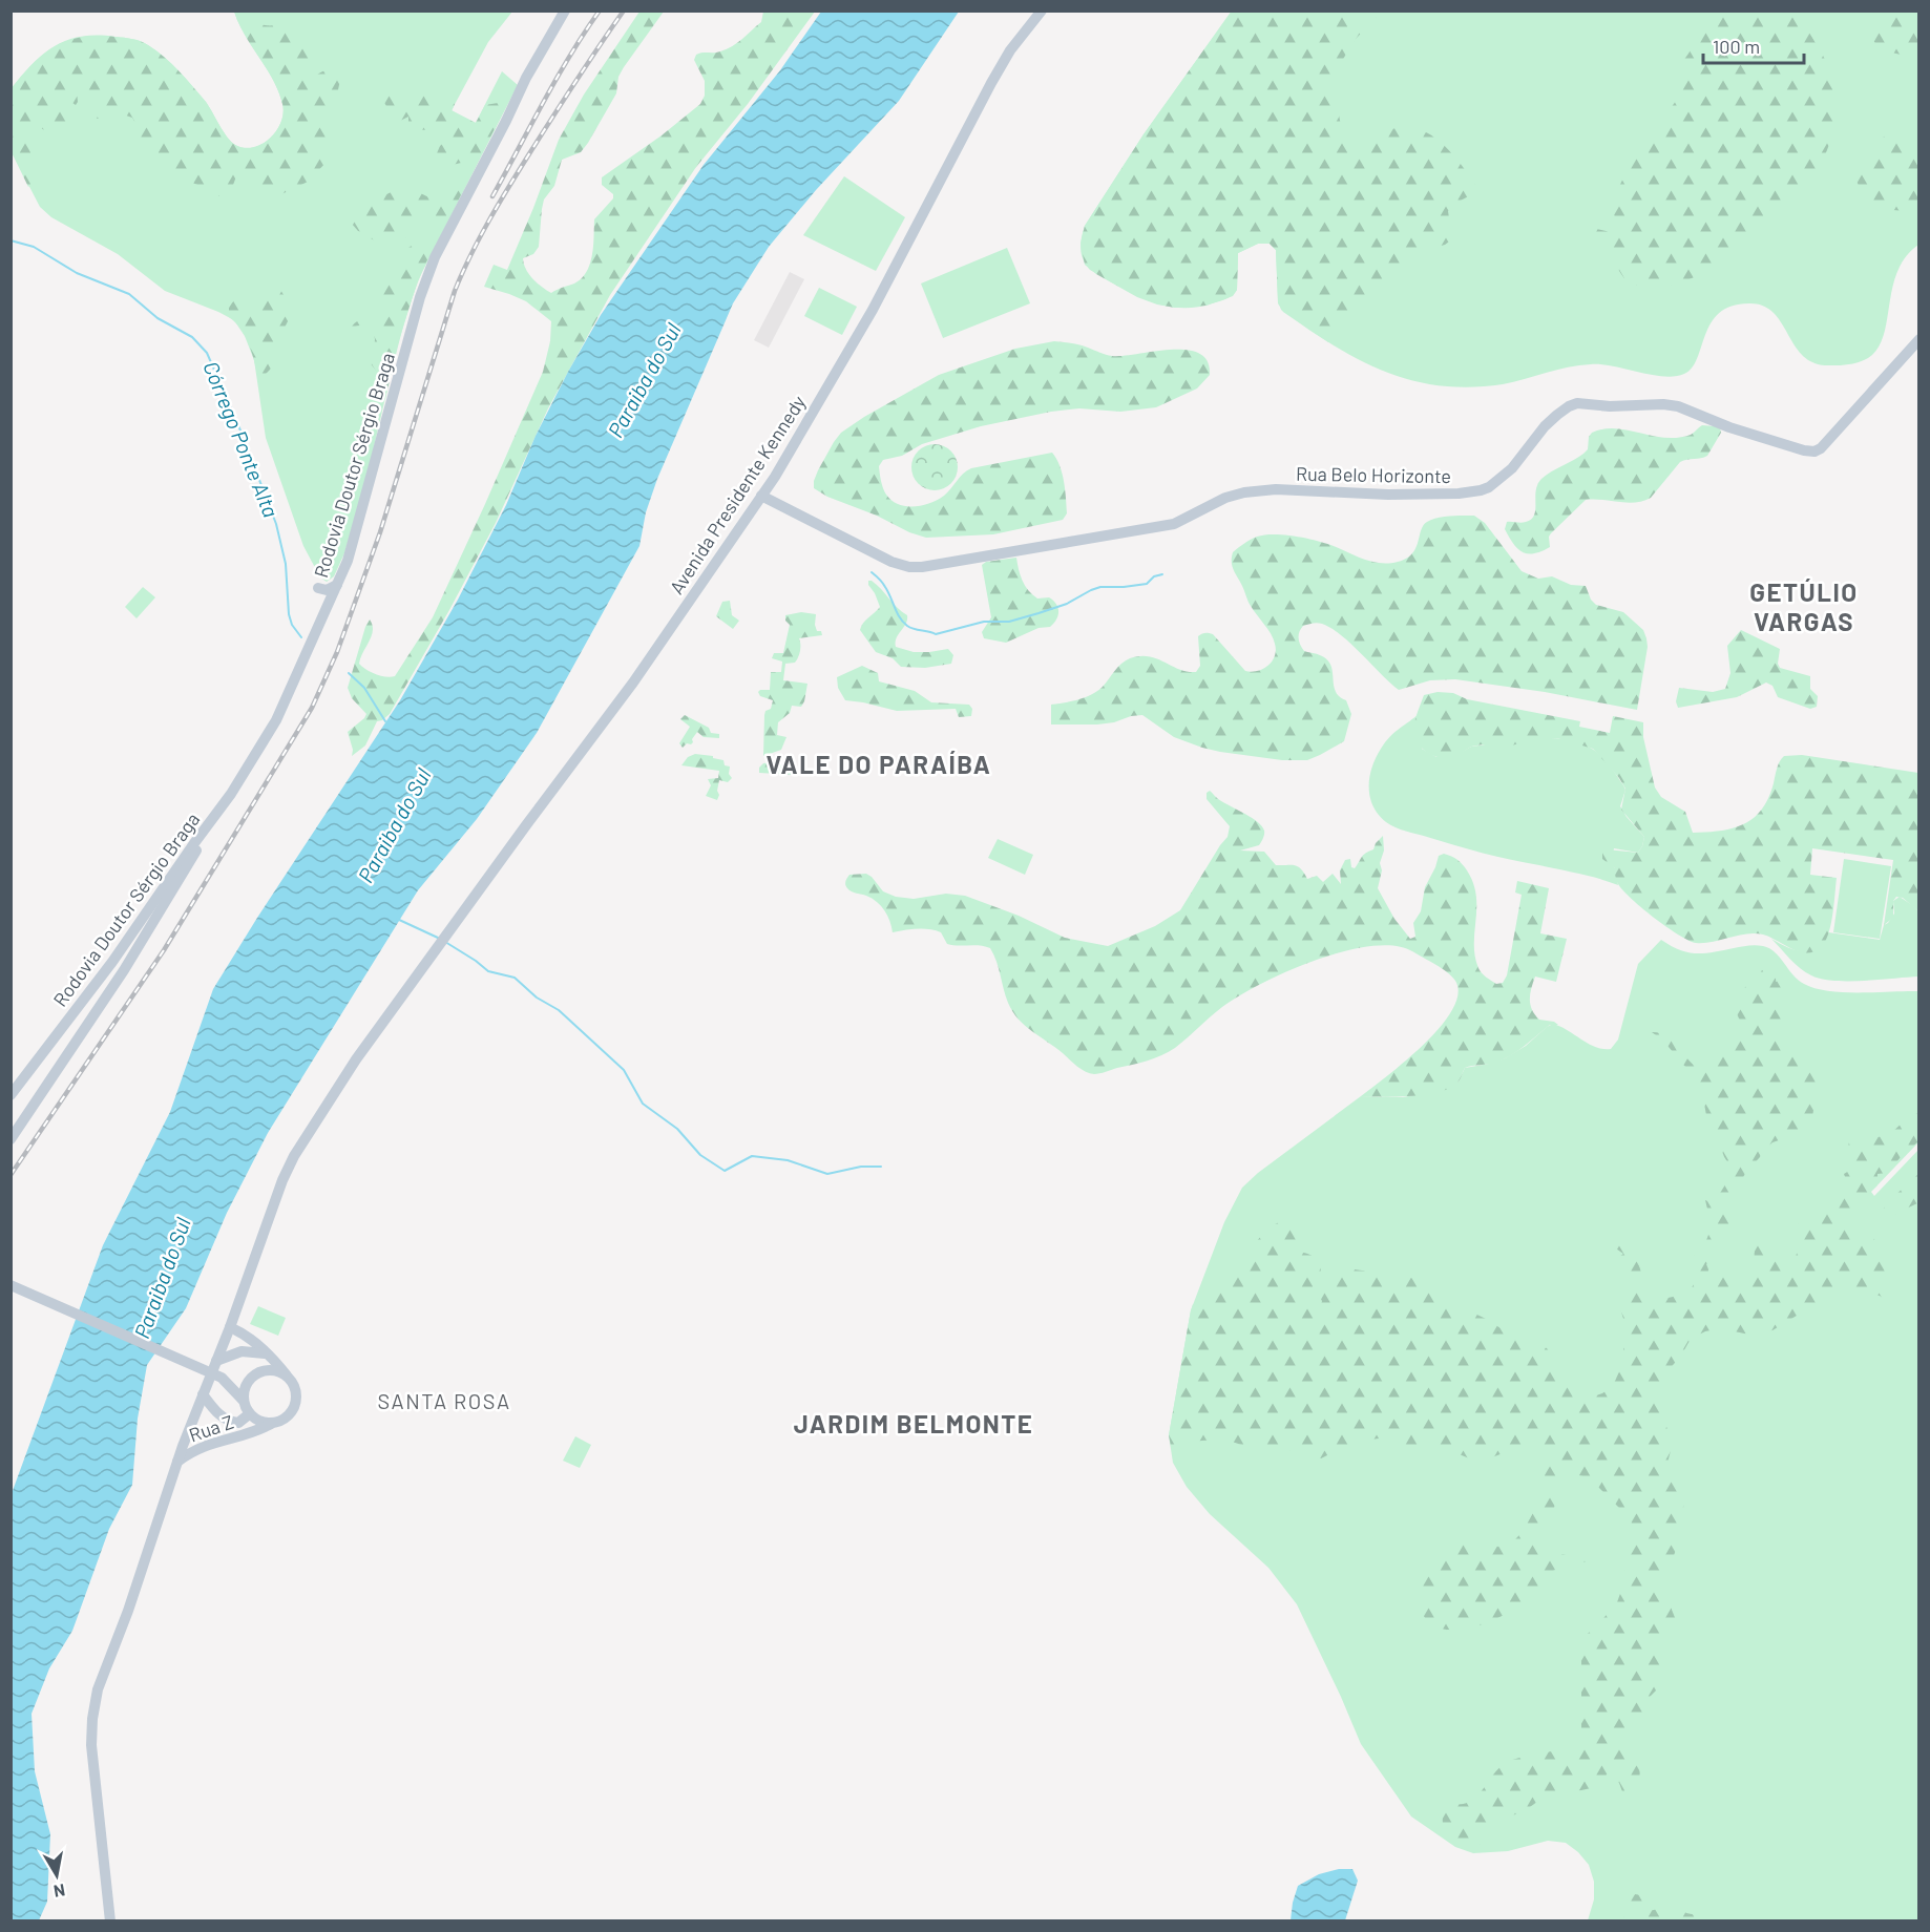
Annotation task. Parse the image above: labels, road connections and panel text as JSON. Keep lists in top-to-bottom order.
{
  "streets": {
    "main road": [
      "Rodovia Doutor Sérgio Braga",
      "Rua Belo Horizonte",
      "Avenida Presidente Kennedy",
      "Rua Z"
    ]
  },
  "crossings": [
    ["Rua Belo Horizonte", "Avenida Presidente Kennedy"],
    ["Avenida Presidente Kennedy", "Rua Z"]
  ],
  "districts": [
    "GETÚLIO VARGAS",
    "VALE DO PARAÍBA",
    "SANTA ROSA",
    "JARDIM BELMONTE"
  ],
  "water": ["Paraiba do Sul", "Córrego Ponte Alta"],
  "scale_bar": "100 m",
  "north": "bottom"
}
